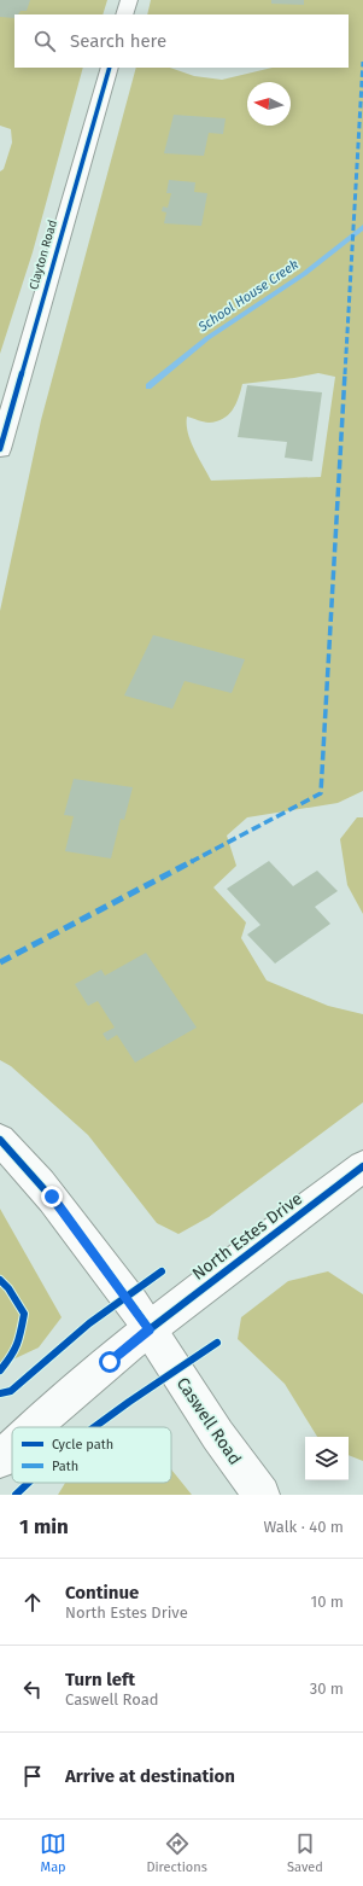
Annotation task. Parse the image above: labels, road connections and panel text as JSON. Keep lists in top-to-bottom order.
{
  "streets": {
    "street": ["Clayton Road", "North Estes Drive", "Caswell Road"]
  },
  "crossings": [
    ["North Estes Drive", "Caswell Road"]
  ],
  "water": ["School House Creek"],
  "legend": ["Cycle path", "Path"],
  "north": "left",
  "page": {
    "search": "Search here",
    "heading": ["1 min", "Walk · 40 m"],
    "list": [
      ["Continue", "North Estes Drive", "10 m"],
      ["Turn left", "Caswell Road", "30 m"],
      "Arrive at destination"
    ],
    "nav": ["Map", "Directions", "Saved"]
  }
}
